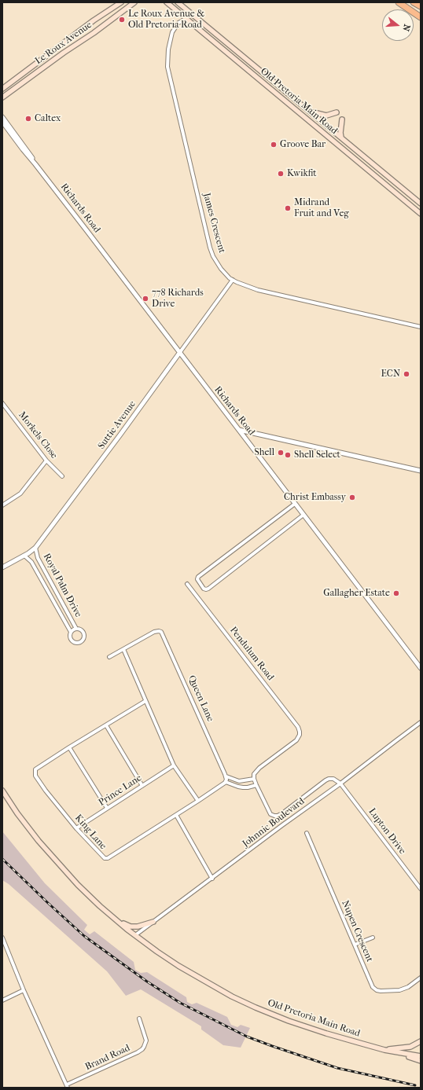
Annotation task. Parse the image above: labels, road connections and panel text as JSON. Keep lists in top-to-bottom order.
{
  "streets": {
    "main road": ["Le Roux Avenue", "Old Pretoria Main Road"],
    "street": [
      "Richards Road",
      "James Crescent",
      "Suttie Avenue",
      "Morkels Close",
      "Royal Palm Drive",
      "Pendulum Road",
      "Queen Lane",
      "Prince Lane",
      "Johnnic Boulevard",
      "Lupton Drive",
      "King Lane",
      "Nupen Crescent",
      "Brand Road"
    ]
  },
  "crossings": [
    ["Old Pretoria Main Road", "James Crescent"],
    ["Old Pretoria Main Road", "Johnnic Boulevard"],
    ["Richards Road", "Suttie Avenue"],
    ["James Crescent", "Suttie Avenue"],
    ["Suttie Avenue", "Royal Palm Drive"],
    ["Prince Lane", "King Lane"],
    ["Johnnic Boulevard", "Lupton Drive"]
  ],
  "places": [
    "Le Roux Avenue & Old Pretoria Road",
    "Caltex",
    "Groove Bar",
    "Kwikfit",
    "Midrand Fruit and Veg",
    "778 Richards Drive",
    "ECN",
    "Shell",
    "Shell Select",
    "Christ Embassy",
    "Gallagher Estate"
  ],
  "north": "right"
}
